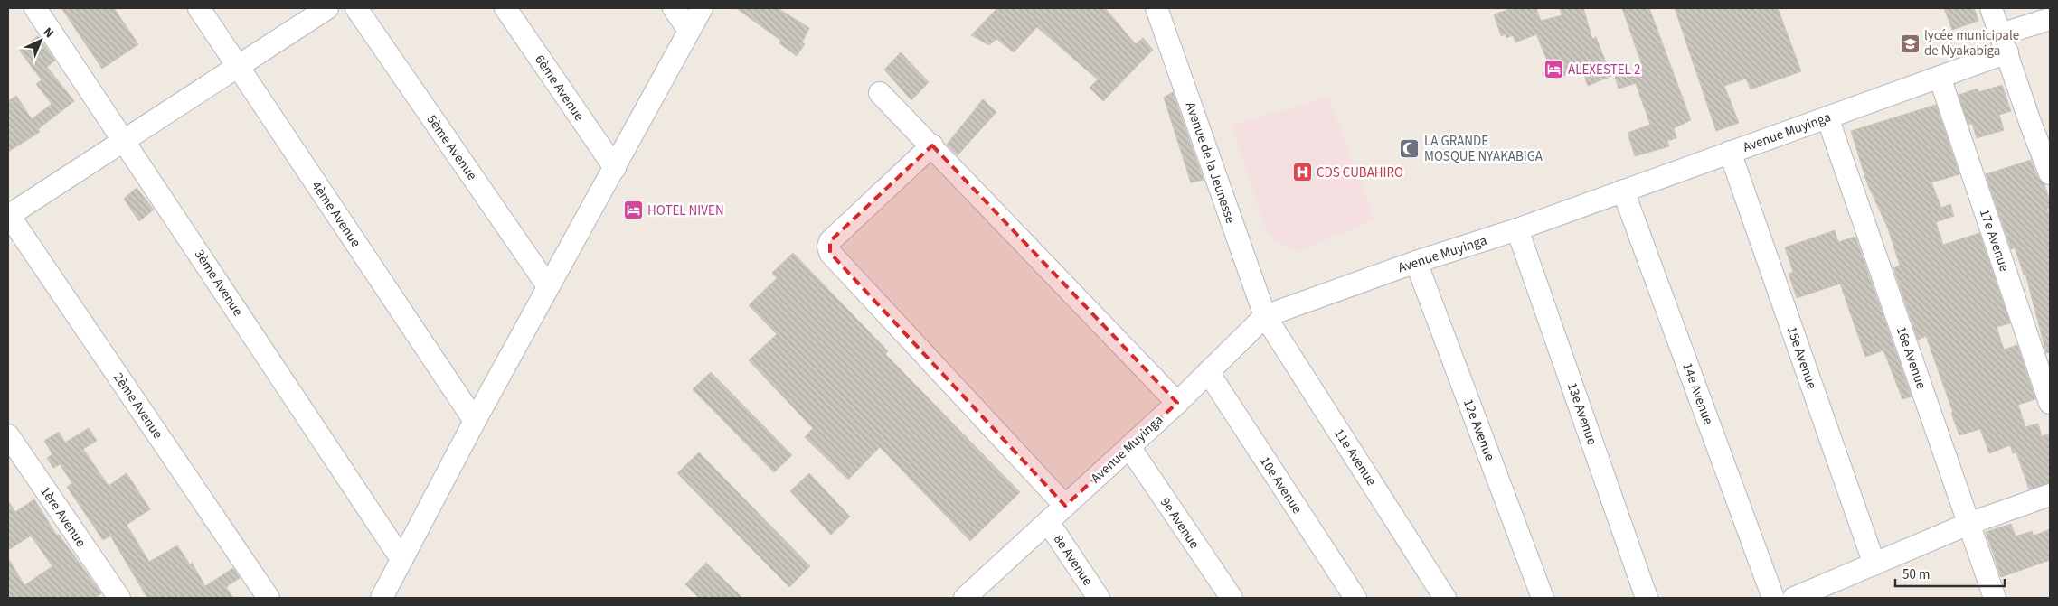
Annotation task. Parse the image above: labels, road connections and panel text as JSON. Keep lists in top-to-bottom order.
{
  "streets": {
    "street": [
      "6ème Avenue",
      "Avenue Muyinga",
      "5ème Avenue",
      "Avenue de la Jeunesse",
      "4ème Avenue",
      "17e Avenue",
      "3ème Avenue",
      "15e Avenue",
      "16e Avenue",
      "14e Avenue",
      "2ème Avenue",
      "13e Avenue",
      "12e Avenue",
      "11e Avenue",
      "10e Avenue",
      "1ère Avenue",
      "9e Avenue",
      "8e Avenue"
    ]
  },
  "crossings": [
    ["Avenue Muyinga", "Avenue de la Jeunesse"],
    ["Avenue Muyinga", "17e Avenue"],
    ["Avenue Muyinga", "15e Avenue"],
    ["Avenue Muyinga", "16e Avenue"],
    ["Avenue Muyinga", "14e Avenue"],
    ["Avenue Muyinga", "13e Avenue"],
    ["Avenue Muyinga", "12e Avenue"],
    ["Avenue Muyinga", "11e Avenue"],
    ["Avenue Muyinga", "10e Avenue"],
    ["Avenue Muyinga", "9e Avenue"],
    ["Avenue Muyinga", "8e Avenue"],
    ["Avenue de la Jeunesse", "11e Avenue"]
  ],
  "places": {
    "school or university": ["lycée municipale de Nyakabiga"],
    "hotel": ["ALEXESTEL 2", "HOTEL NIVEN"],
    "mosque": ["LA GRANDE MOSQUE NYAKABIGA"],
    "hospital": ["CDS CUBAHIRO"]
  },
  "scale_bar": "50 m",
  "north": "top right"
}
